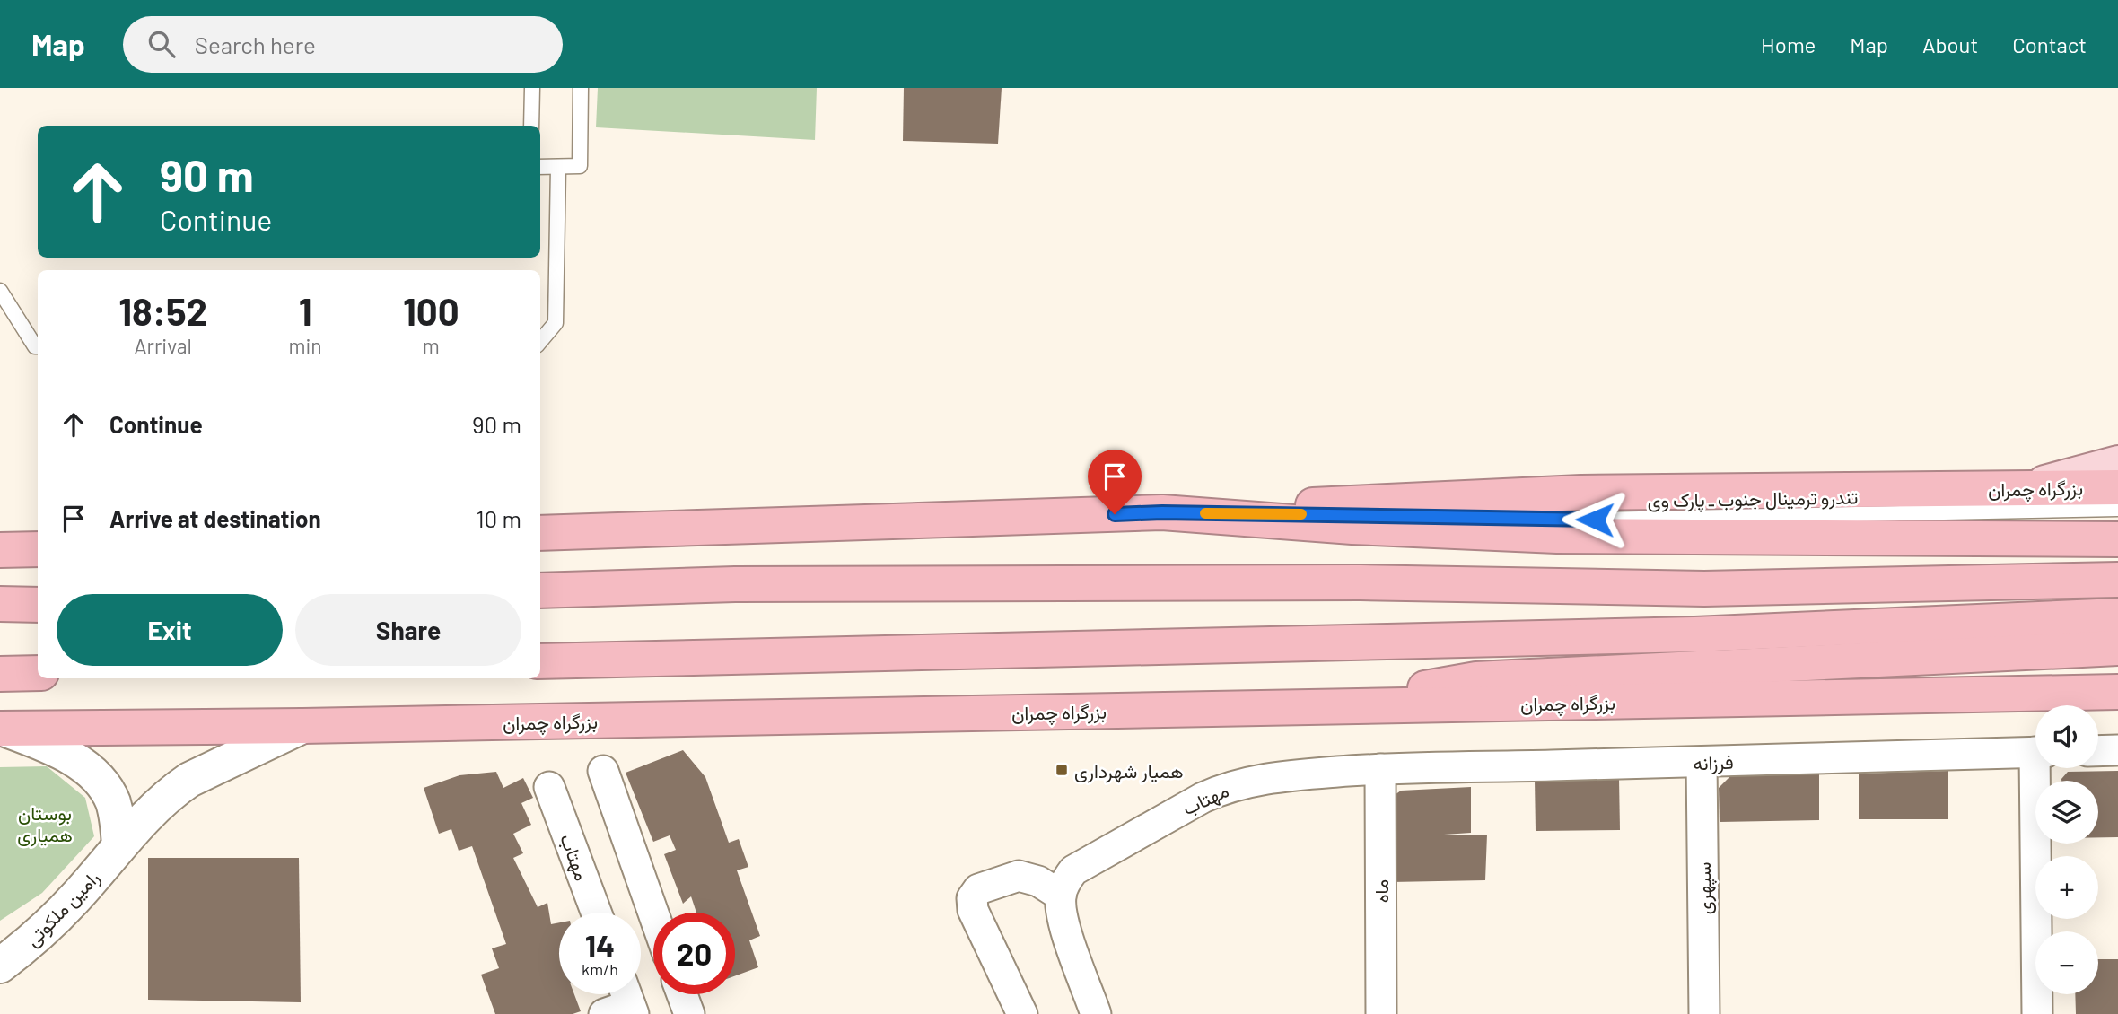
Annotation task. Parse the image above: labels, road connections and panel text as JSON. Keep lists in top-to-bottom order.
{
  "streets": {
    "highway": ["بزرگراه چمران"],
    "street": [
      "فرزانه",
      "مهتاب",
      "سپهری",
      "ماه",
      "رامین ملکوتی"
    ],
    "lane": ["تندرو ترمینال جنوب ـ پارک وی"]
  },
  "crossings": [
    ["بزرگراه چمران", "رامین ملکوتی"],
    ["فرزانه", "مهتاب"],
    ["فرزانه", "سپهری"],
    ["فرزانه", "ماه"],
    ["مهتاب", "ماه"]
  ],
  "parks": ["بوستان همیاری"],
  "places": {
    "transit": ["همیار شهرداری"]
  },
  "page": {
    "header": "Map",
    "search": "Search here",
    "nav": [
      "Home",
      "Map",
      "About",
      "Contact"
    ],
    "turn": ["90 m", "Continue"],
    "eta": [
      "18:52",
      "Arrival",
      "1",
      "min",
      "100",
      "m"
    ],
    "list": [
      {
        "name": "Continue",
        "value": "90 m"
      },
      {
        "name": "Arrive at destination",
        "value": "10 m"
      }
    ],
    "buttons": ["Exit", "Share"],
    "map_buttons": ["+", "−"],
    "speed": "14 km/h",
    "limit": "20"
  }
}
